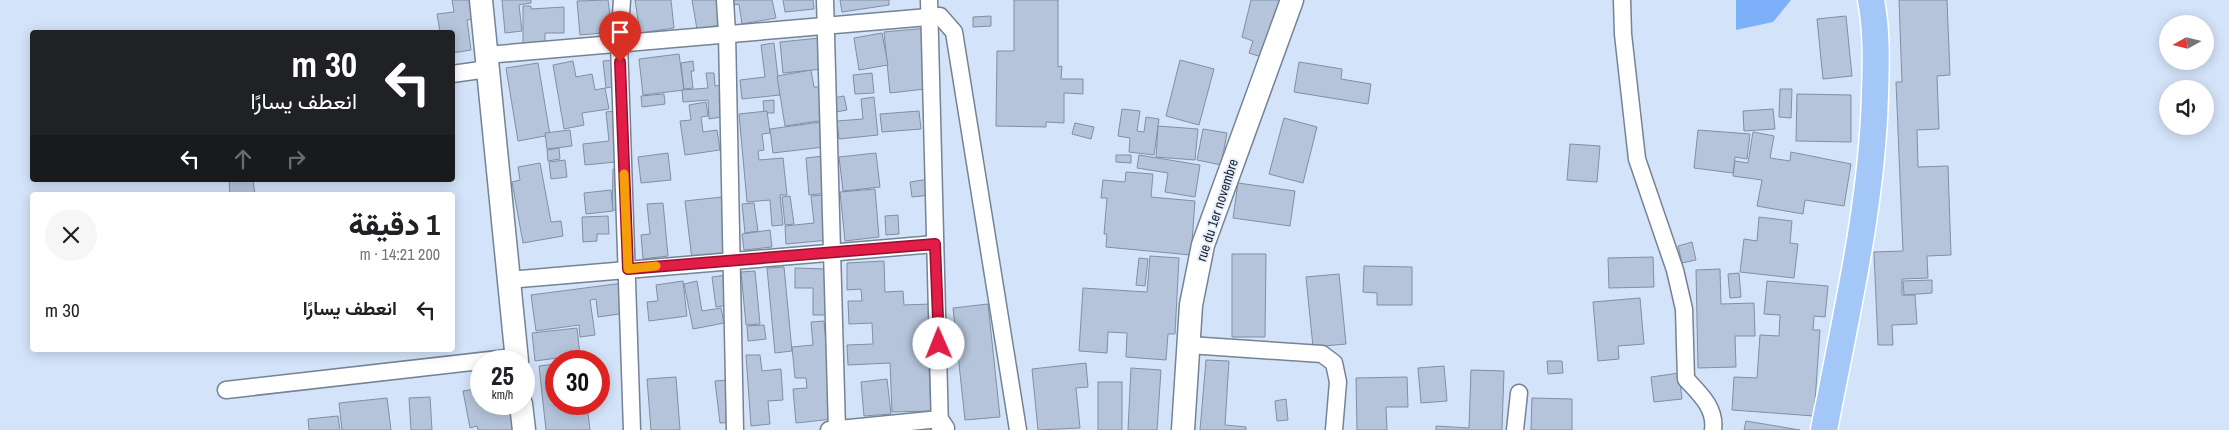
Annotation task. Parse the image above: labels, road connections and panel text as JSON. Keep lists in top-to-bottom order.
{
  "streets": {
    "main road": ["rue du 1er novembre"]
  },
  "north": "left",
  "page": {
    "turn": ["30 m", "انعطف يسارًا"],
    "heading": ["1 دقيقة", "200 m · 14:21"],
    "list": [
      {
        "name": "انعطف يسارًا",
        "value": "30 m"
      }
    ],
    "speed": "25 km/h",
    "limit": "30"
  }
}
